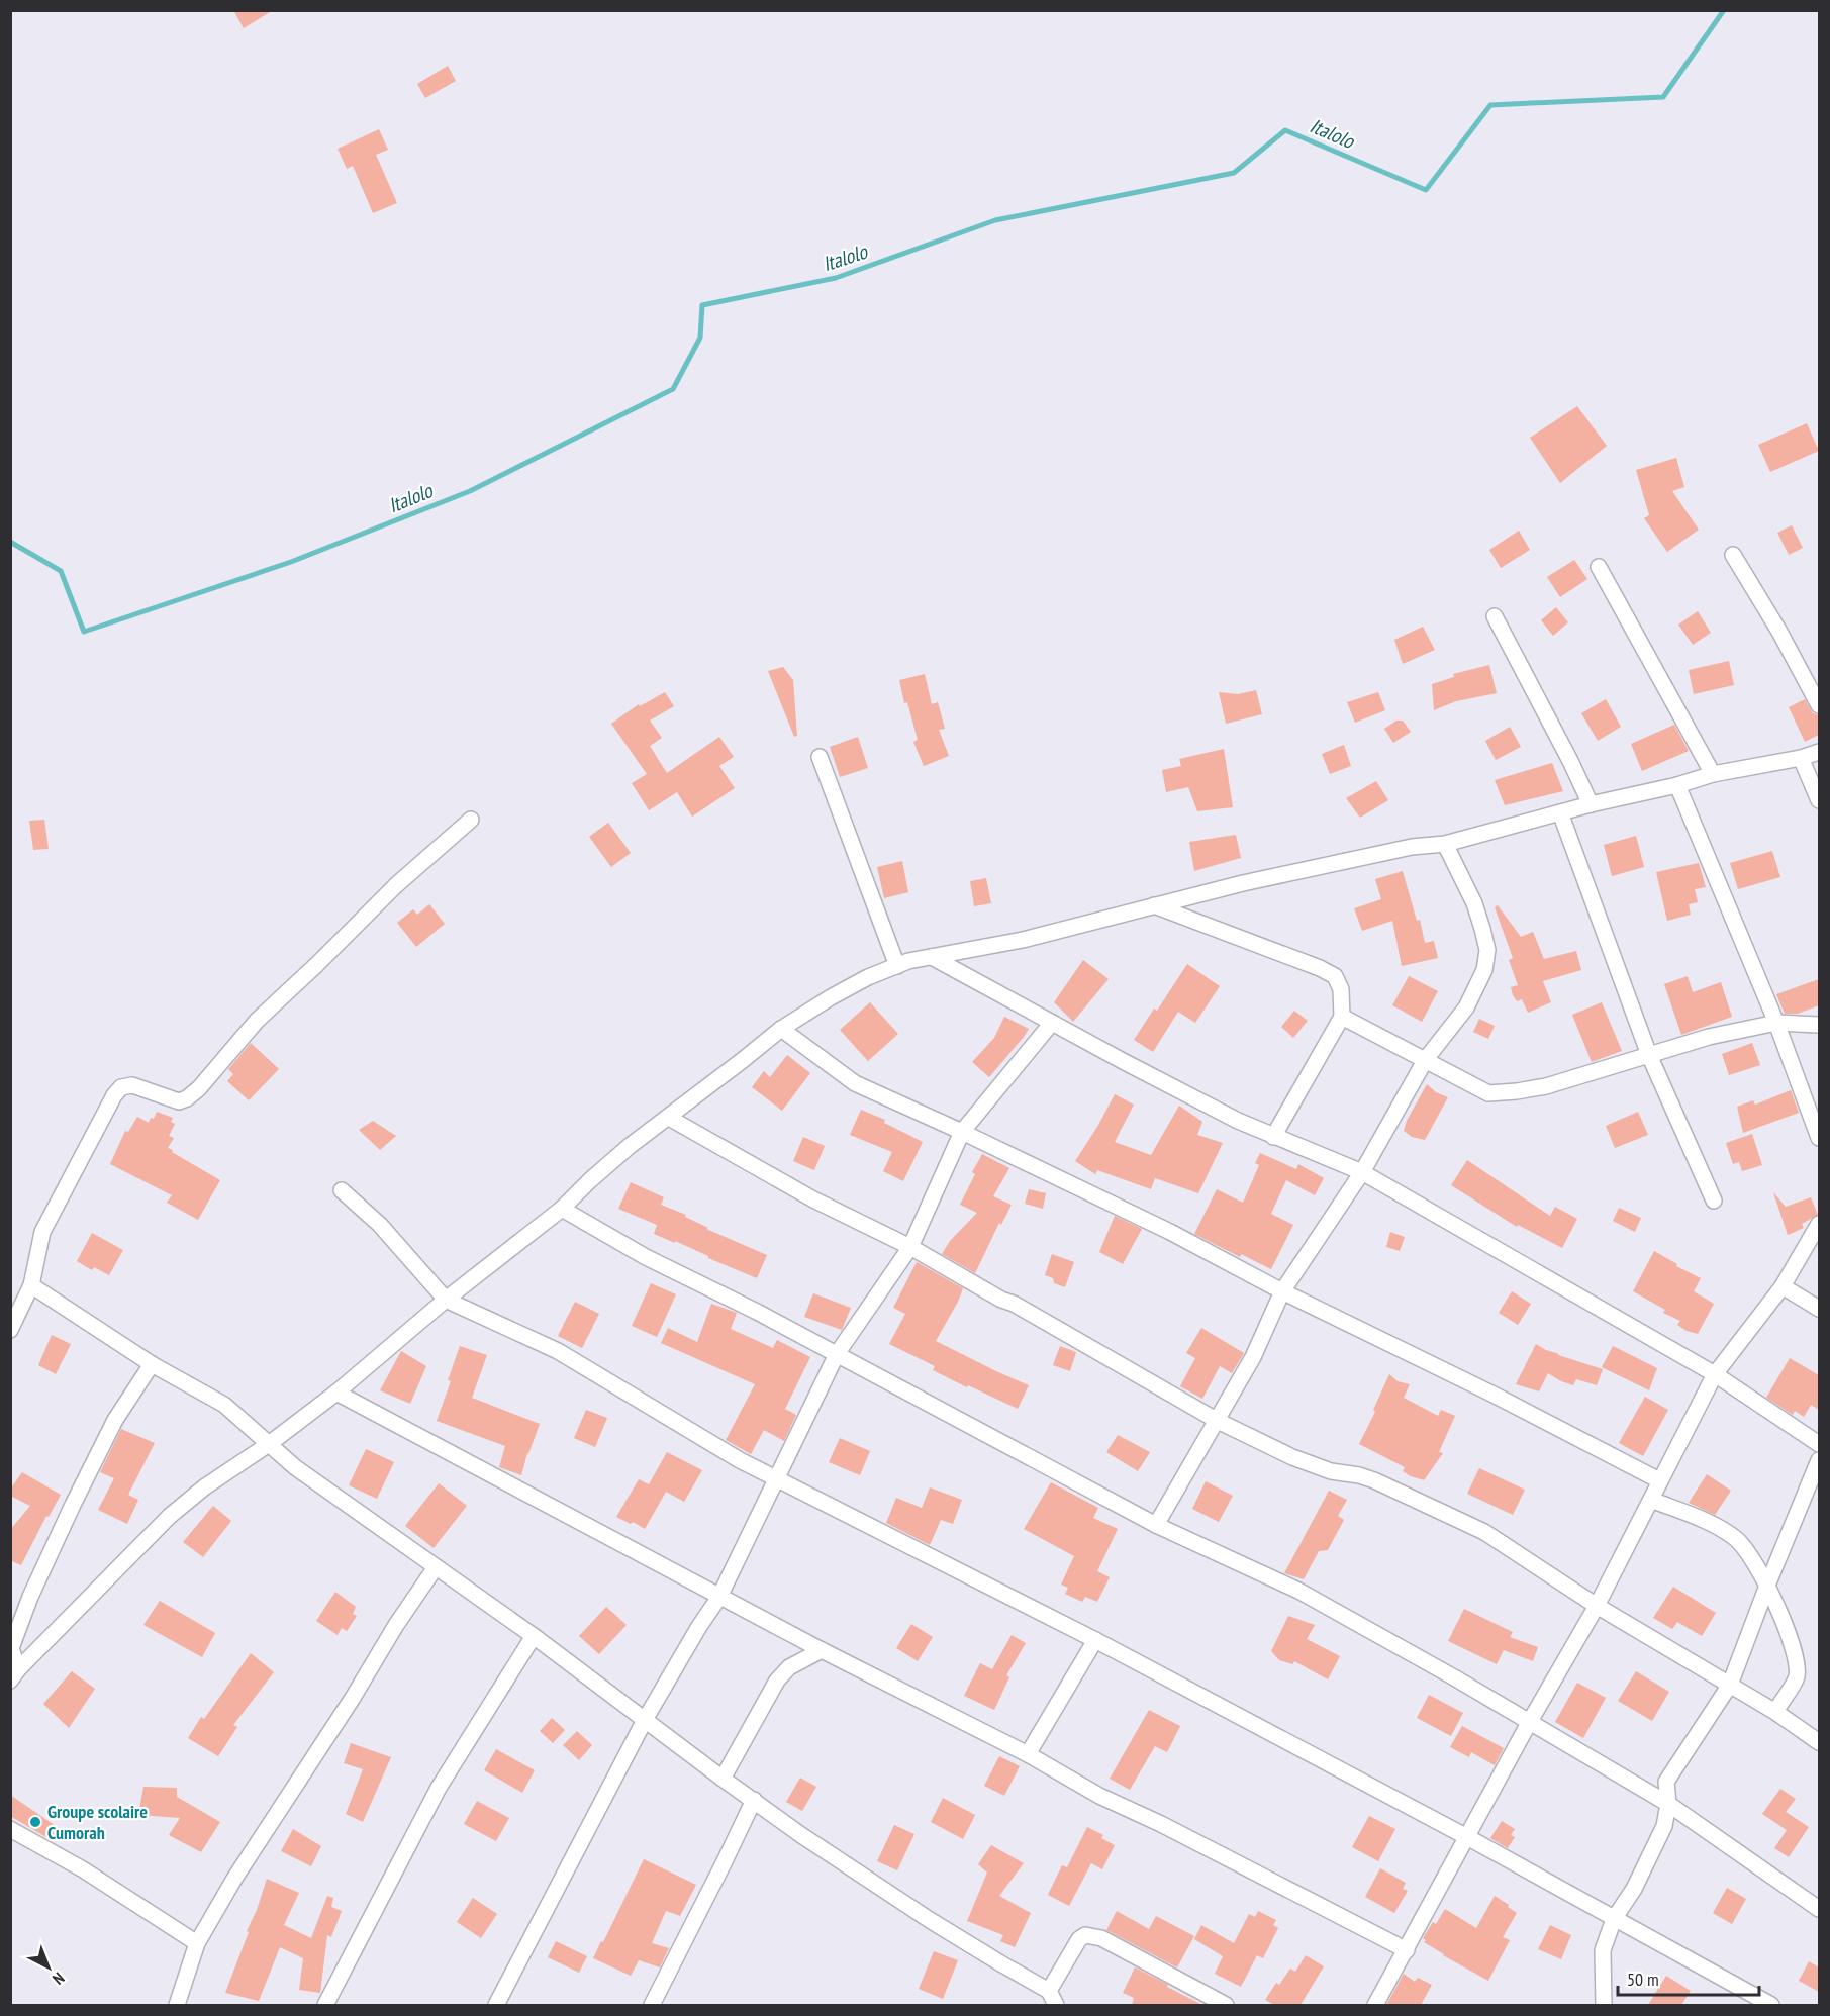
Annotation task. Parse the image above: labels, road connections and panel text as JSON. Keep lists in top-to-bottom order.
{
  "water": ["Italolo"],
  "places": ["Groupe scolaire Cumorah"],
  "scale_bar": "50 m",
  "north": "bottom right"
}
